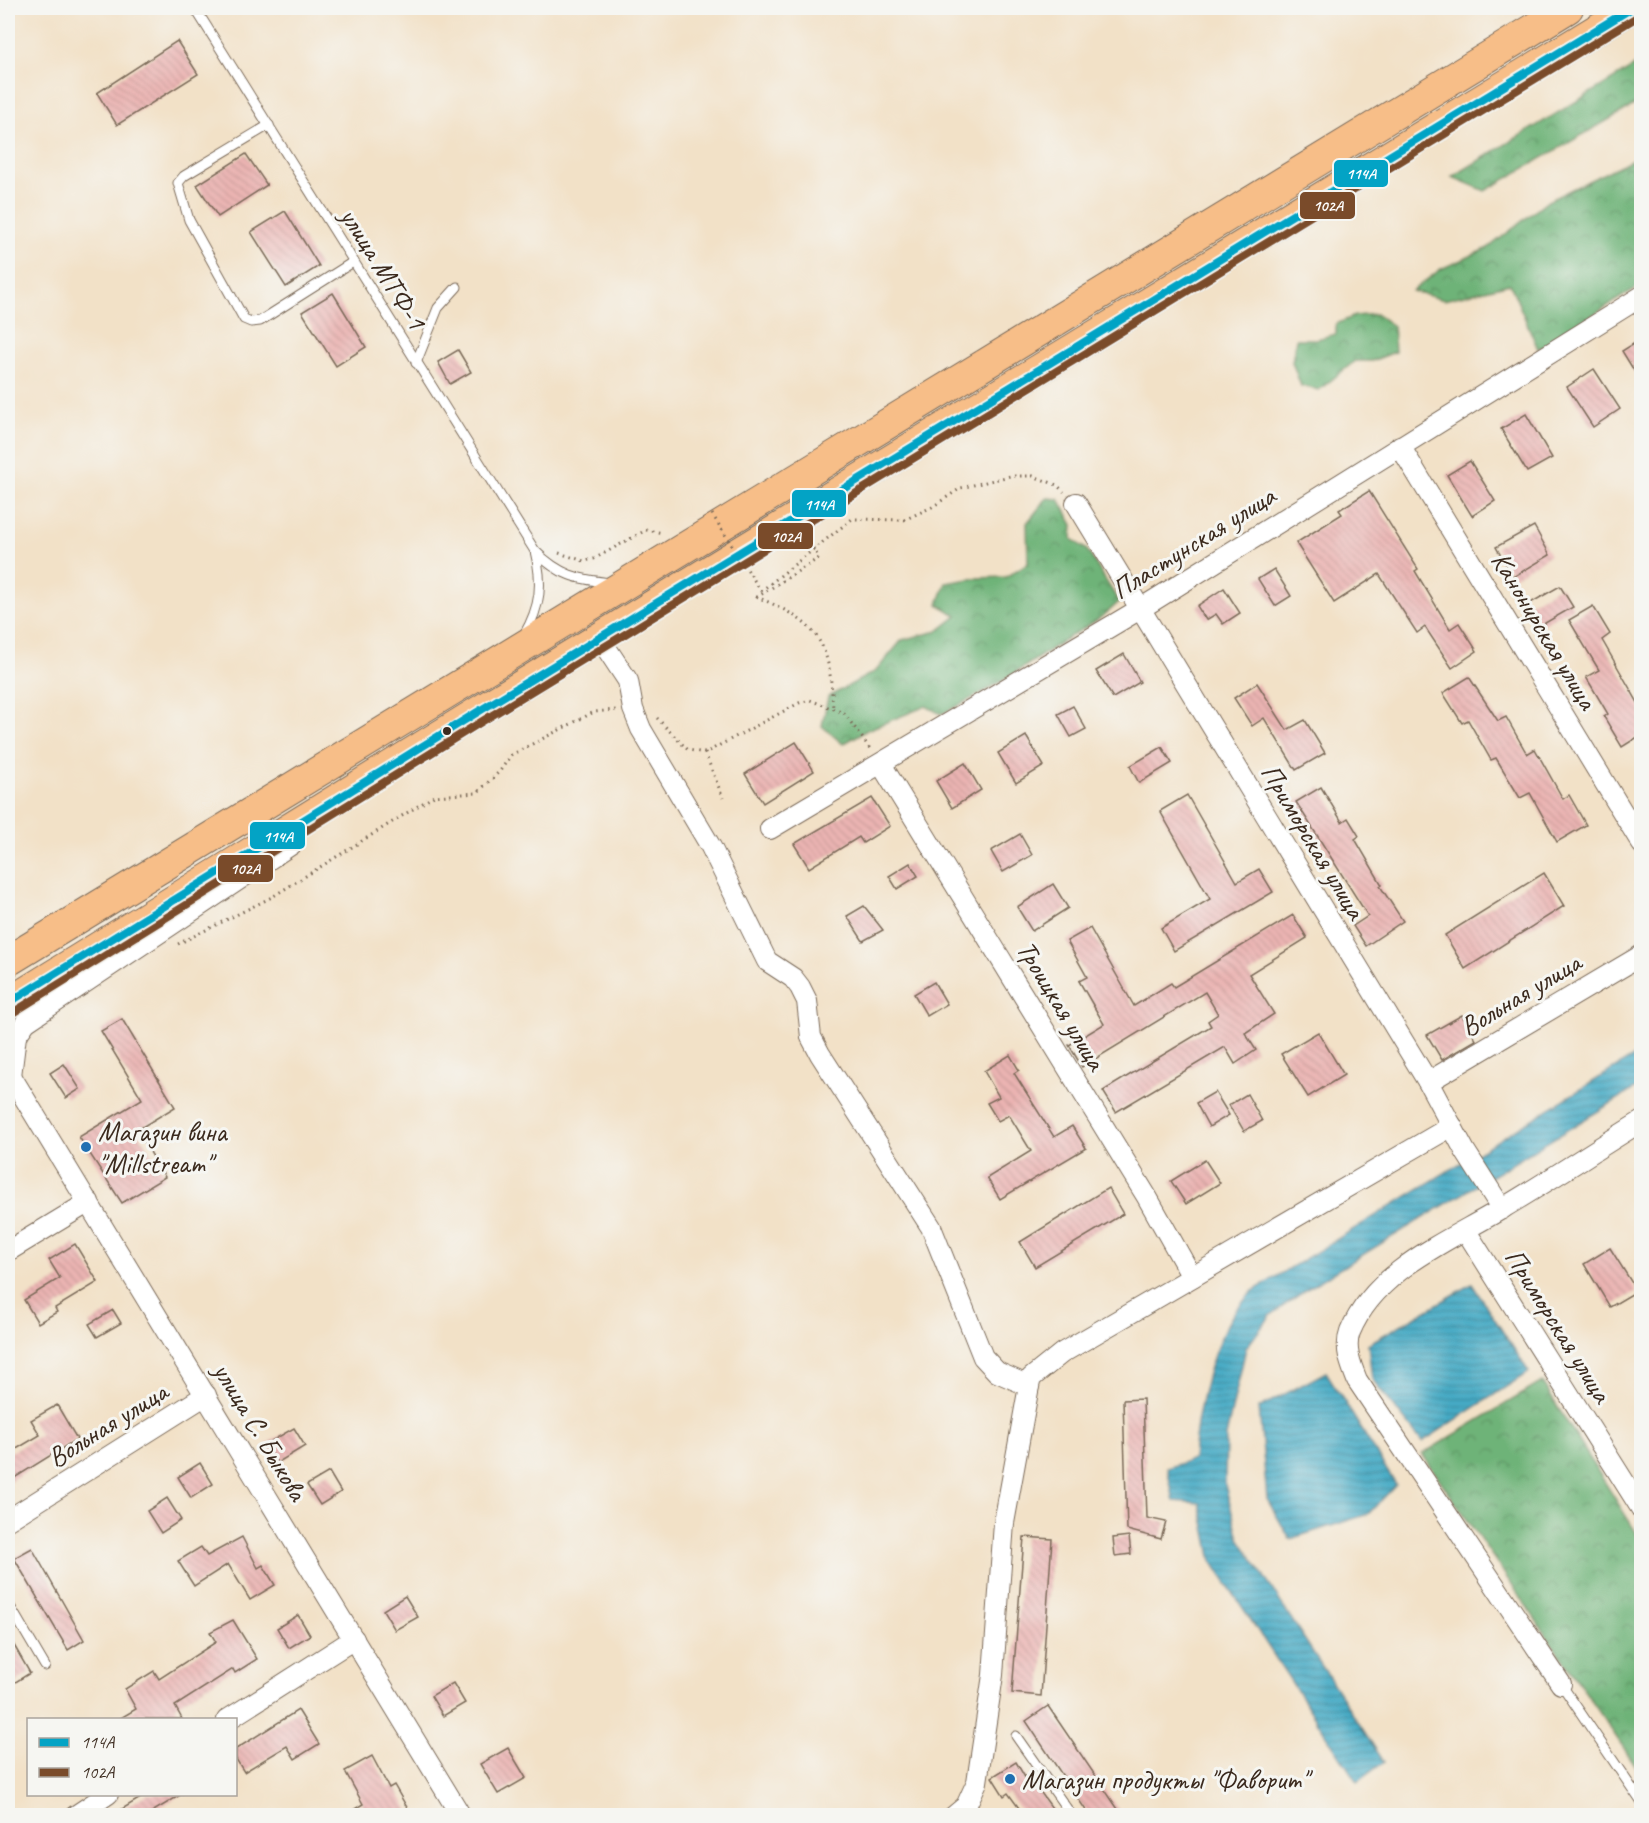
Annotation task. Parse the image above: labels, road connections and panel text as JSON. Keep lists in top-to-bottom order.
{
  "streets": {
    "street": [
      "Пластунская улица",
      "Канонирская улица",
      "Приморская улица",
      "Вольная улица",
      "Троицкая улица",
      "улица С. Быкова"
    ],
    "lane": ["улица МТФ-1"]
  },
  "crossings": [
    ["Пластунская улица", "Канонирская улица"],
    ["Пластунская улица", "Приморская улица"],
    ["Пластунская улица", "Троицкая улица"],
    ["Приморская улица", "Вольная улица"],
    ["Вольная улица", "улица С. Быкова"]
  ],
  "places": ["Магазин вина \"Millstream\"", "Магазин продукты \"Фаворит\""],
  "lines": ["transit line 114А", "transit line 102А"],
  "legend": ["114А", "102А"]
}
